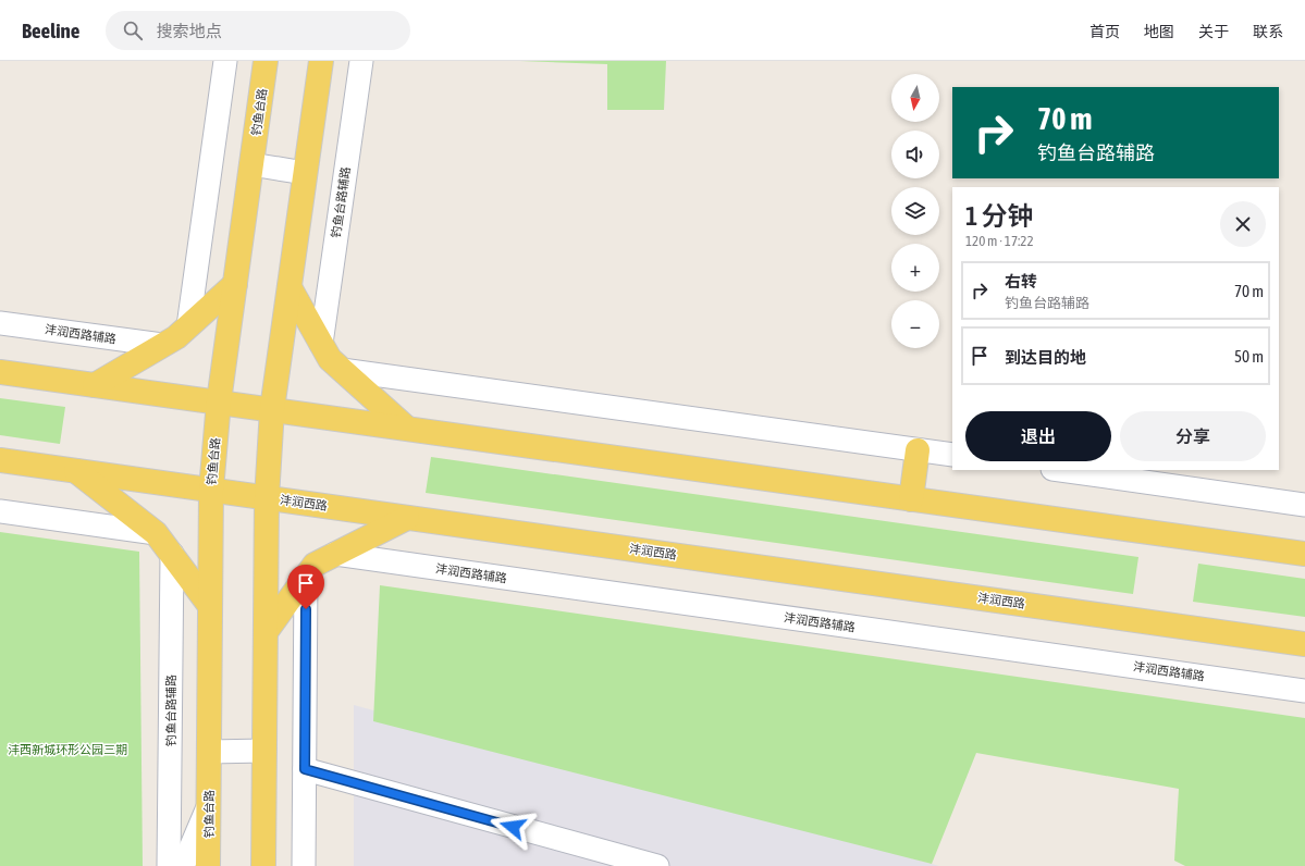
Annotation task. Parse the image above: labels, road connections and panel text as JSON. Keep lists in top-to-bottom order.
{
  "streets": {
    "main road": ["钓鱼台路", "沣润西路"],
    "street": ["钓鱼台路辅路", "沣润西路辅路"]
  },
  "crossings": [
    ["钓鱼台路", "沣润西路"]
  ],
  "parks": ["沣西新城环形公园三期"],
  "north": "bottom",
  "page": {
    "header": "Beeline",
    "search": "搜索地点",
    "nav": [
      "首页",
      "地图",
      "关于",
      "联系"
    ],
    "map_buttons": ["+", "−"],
    "turn": ["70 m", "钓鱼台路辅路"],
    "heading": ["1 分钟", "120 m · 17:22"],
    "list": [
      {
        "name": "右转",
        "note": "钓鱼台路辅路",
        "value": "70 m"
      },
      {
        "name": "到达目的地",
        "value": "50 m"
      }
    ],
    "buttons": ["退出", "分享"]
  }
}
